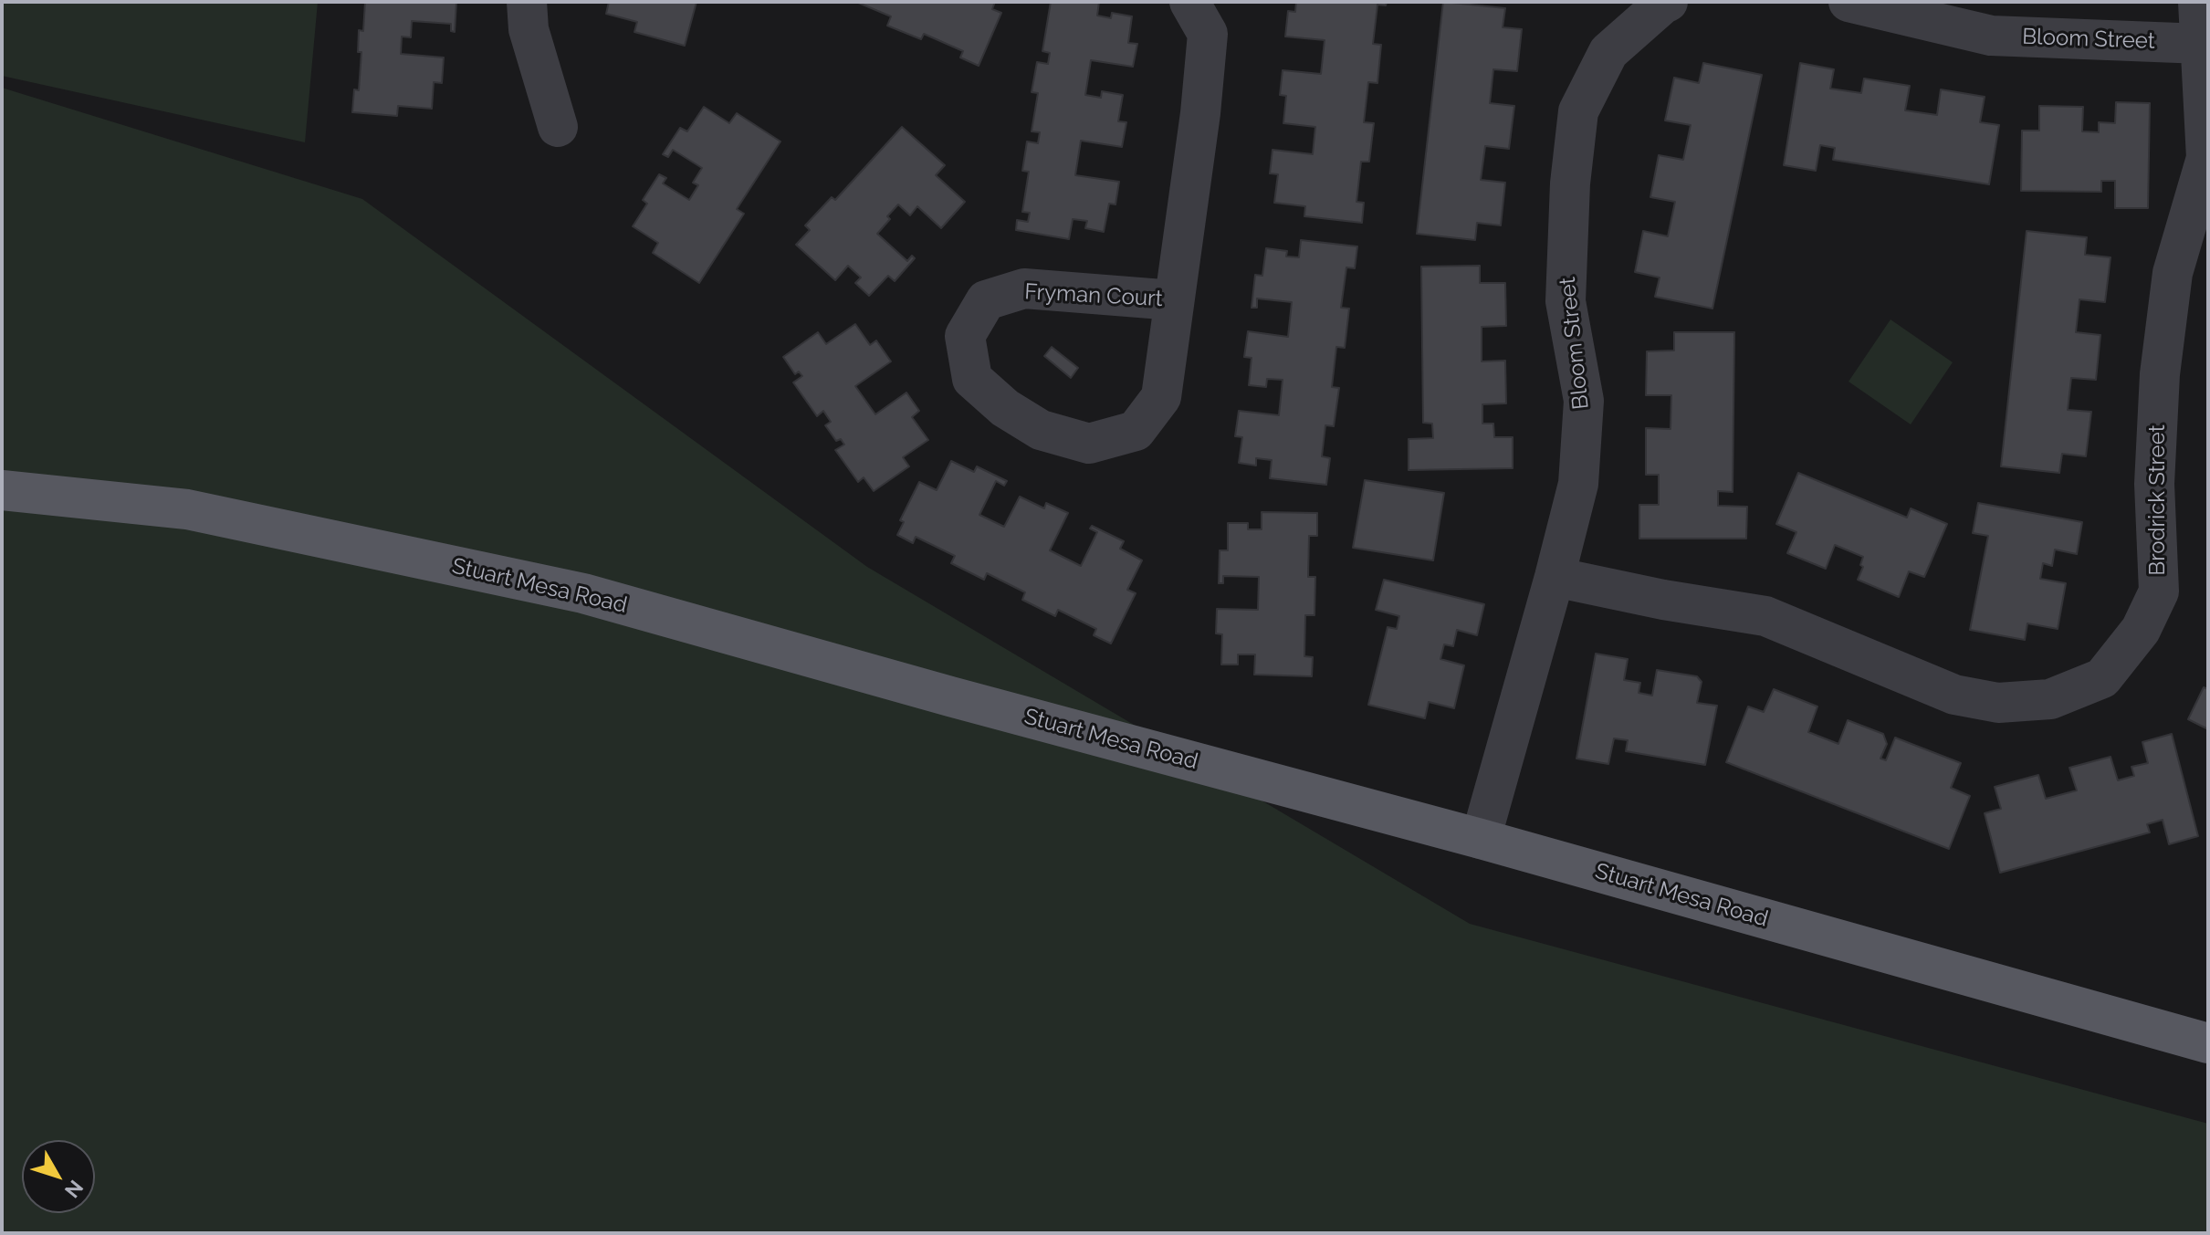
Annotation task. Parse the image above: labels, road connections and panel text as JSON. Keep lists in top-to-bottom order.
{
  "streets": {
    "main road": ["Stuart Mesa Road"],
    "street": ["Bloom Street", "Fryman Court", "Brodrick Street"]
  },
  "crossings": [
    ["Bloom Street", "Brodrick Street"],
    ["Bloom Street", "Stuart Mesa Road"]
  ],
  "north": "bottom right"
}
